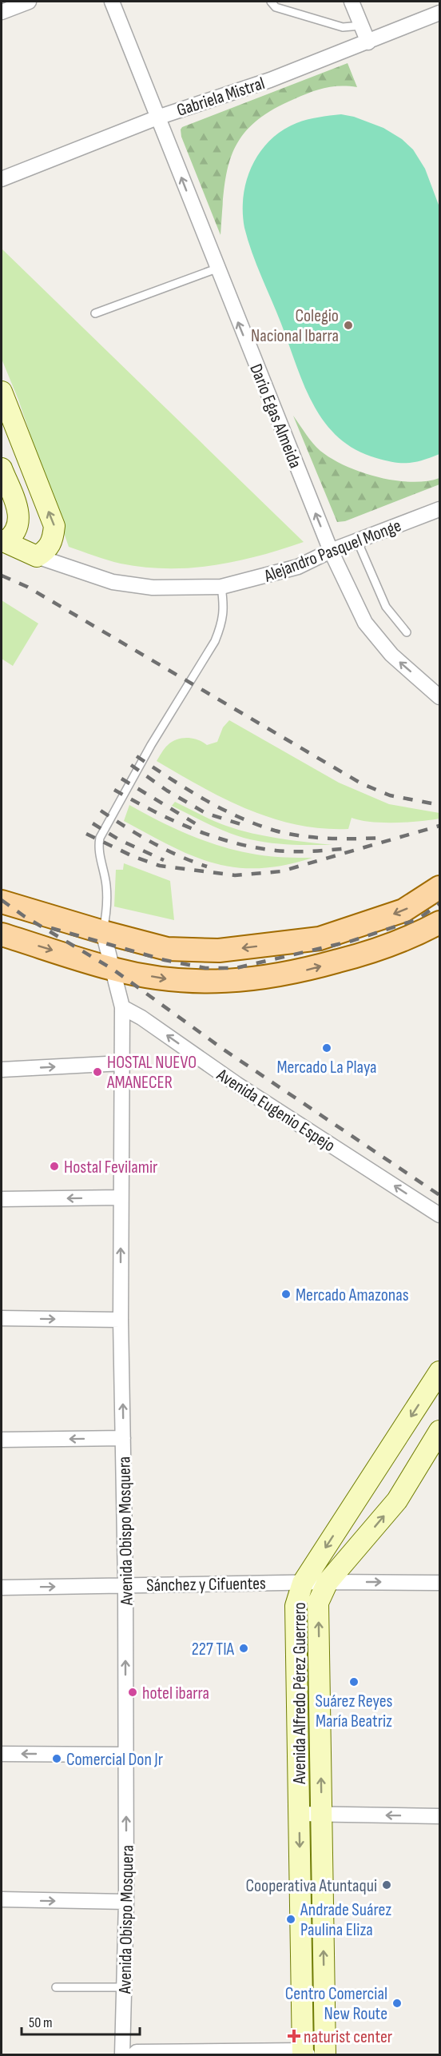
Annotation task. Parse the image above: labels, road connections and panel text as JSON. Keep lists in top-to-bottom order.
{
  "streets": {
    "street": [
      "Gabriela Mistral",
      "Dario Egas Almeida",
      "Alejandro Pasquel Monge",
      "Avenida Eugenio Espejo",
      "Avenida Obispo Mosquera",
      "Sánchez y Cifuentes",
      "Avenida Alfredo Pérez Guerrero"
    ]
  },
  "crossings": [
    ["Gabriela Mistral", "Dario Egas Almeida"],
    ["Dario Egas Almeida", "Alejandro Pasquel Monge"],
    ["Avenida Eugenio Espejo", "Avenida Obispo Mosquera"],
    ["Avenida Obispo Mosquera", "Sánchez y Cifuentes"],
    ["Sánchez y Cifuentes", "Avenida Alfredo Pérez Guerrero"]
  ],
  "one_way": [
    "Dario Egas Almeida",
    "Avenida Eugenio Espejo",
    "Avenida Obispo Mosquera",
    "Sánchez y Cifuentes"
  ],
  "places": {
    "other": [
      "Colegio Nacional Ibarra",
      "Mercado La Playa",
      "HOSTAL NUEVO AMANECER",
      "Hostal Fevilamir",
      "Mercado Amazonas",
      "227 TIA",
      "Suárez Reyes María Beatriz",
      "hotel ibarra",
      "Comercial Don Jr",
      "Cooperativa Atuntaqui",
      "Andrade Suárez Paulina Eliza",
      "Centro Comercial New Route"
    ],
    "health": ["naturist center"]
  },
  "scale_bar": "50 m"
}
